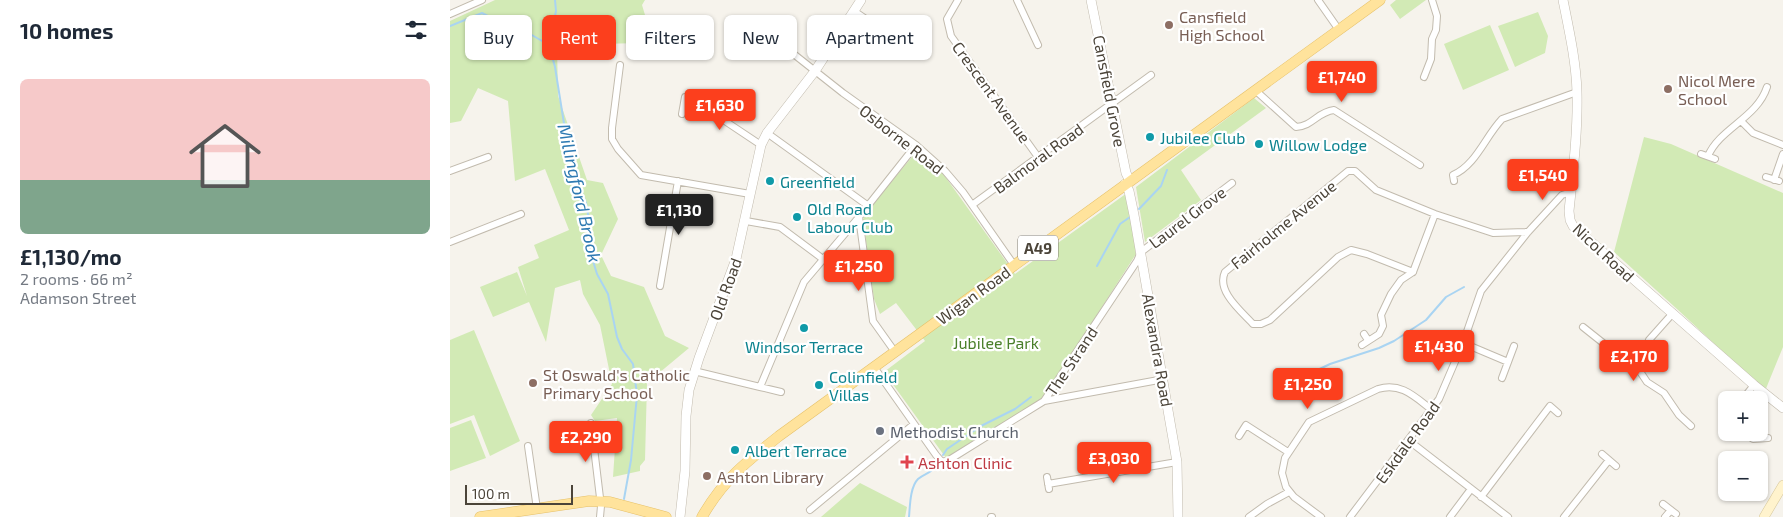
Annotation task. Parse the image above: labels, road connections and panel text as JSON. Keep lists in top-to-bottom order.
{
  "streets": {
    "main road": ["A49", "Wigan Road"],
    "street": [
      "Cansfield Grove",
      "Crescent Avenue",
      "Osborne Road",
      "Balmoral Road",
      "Laurel Grove",
      "Fairholme Avenue",
      "Nicol Road",
      "Old Road",
      "Alexandra Road",
      "The Strand",
      "Eskdale Road"
    ]
  },
  "crossings": [
    ["Cansfield Grove", "Balmoral Road"],
    ["Cansfield Grove", "Wigan Road"],
    ["Cansfield Grove", "Alexandra Road"],
    ["Crescent Avenue", "Balmoral Road"],
    ["Osborne Road", "Balmoral Road"],
    ["Osborne Road", "Old Road"],
    ["Osborne Road", "Wigan Road"],
    ["Laurel Grove", "Alexandra Road"],
    ["Laurel Grove", "The Strand"],
    ["Fairholme Avenue", "Eskdale Road"],
    ["Nicol Road", "Eskdale Road"],
    ["Wigan Road", "Alexandra Road"],
    ["Alexandra Road", "The Strand"]
  ],
  "water": ["Millingford Brook"],
  "parks": ["Jubilee Park"],
  "places": {
    "other": [
      "Cansfield High School",
      "Nicol Mere School",
      "Jubilee Club",
      "Willow Lodge",
      "Greenfield",
      "Old Road Labour Club",
      "Windsor Terrace",
      "St Oswald's Catholic Primary School",
      "Colinfield Villas",
      "Methodist Church",
      "Albert Terrace",
      "Ashton Library"
    ],
    "health": ["Ashton Clinic"]
  },
  "scale_bar": "100 m",
  "page": {
    "heading": "10 homes",
    "chip": [
      "Buy",
      "Rent",
      "Filters",
      "New",
      "Apartment"
    ],
    "list": [
      {
        "name": "£1,130/mo",
        "note": "2 rooms · 66 m² · Adamson Street"
      }
    ],
    "price": [
      "£1,740",
      "£1,630",
      "£1,540",
      "£1,130",
      "£1,250",
      "£1,430",
      "£2,170",
      "£1,250",
      "£2,290",
      "£3,030"
    ],
    "map_buttons": ["+", "−"],
    "scale": "100 m"
  }
}
